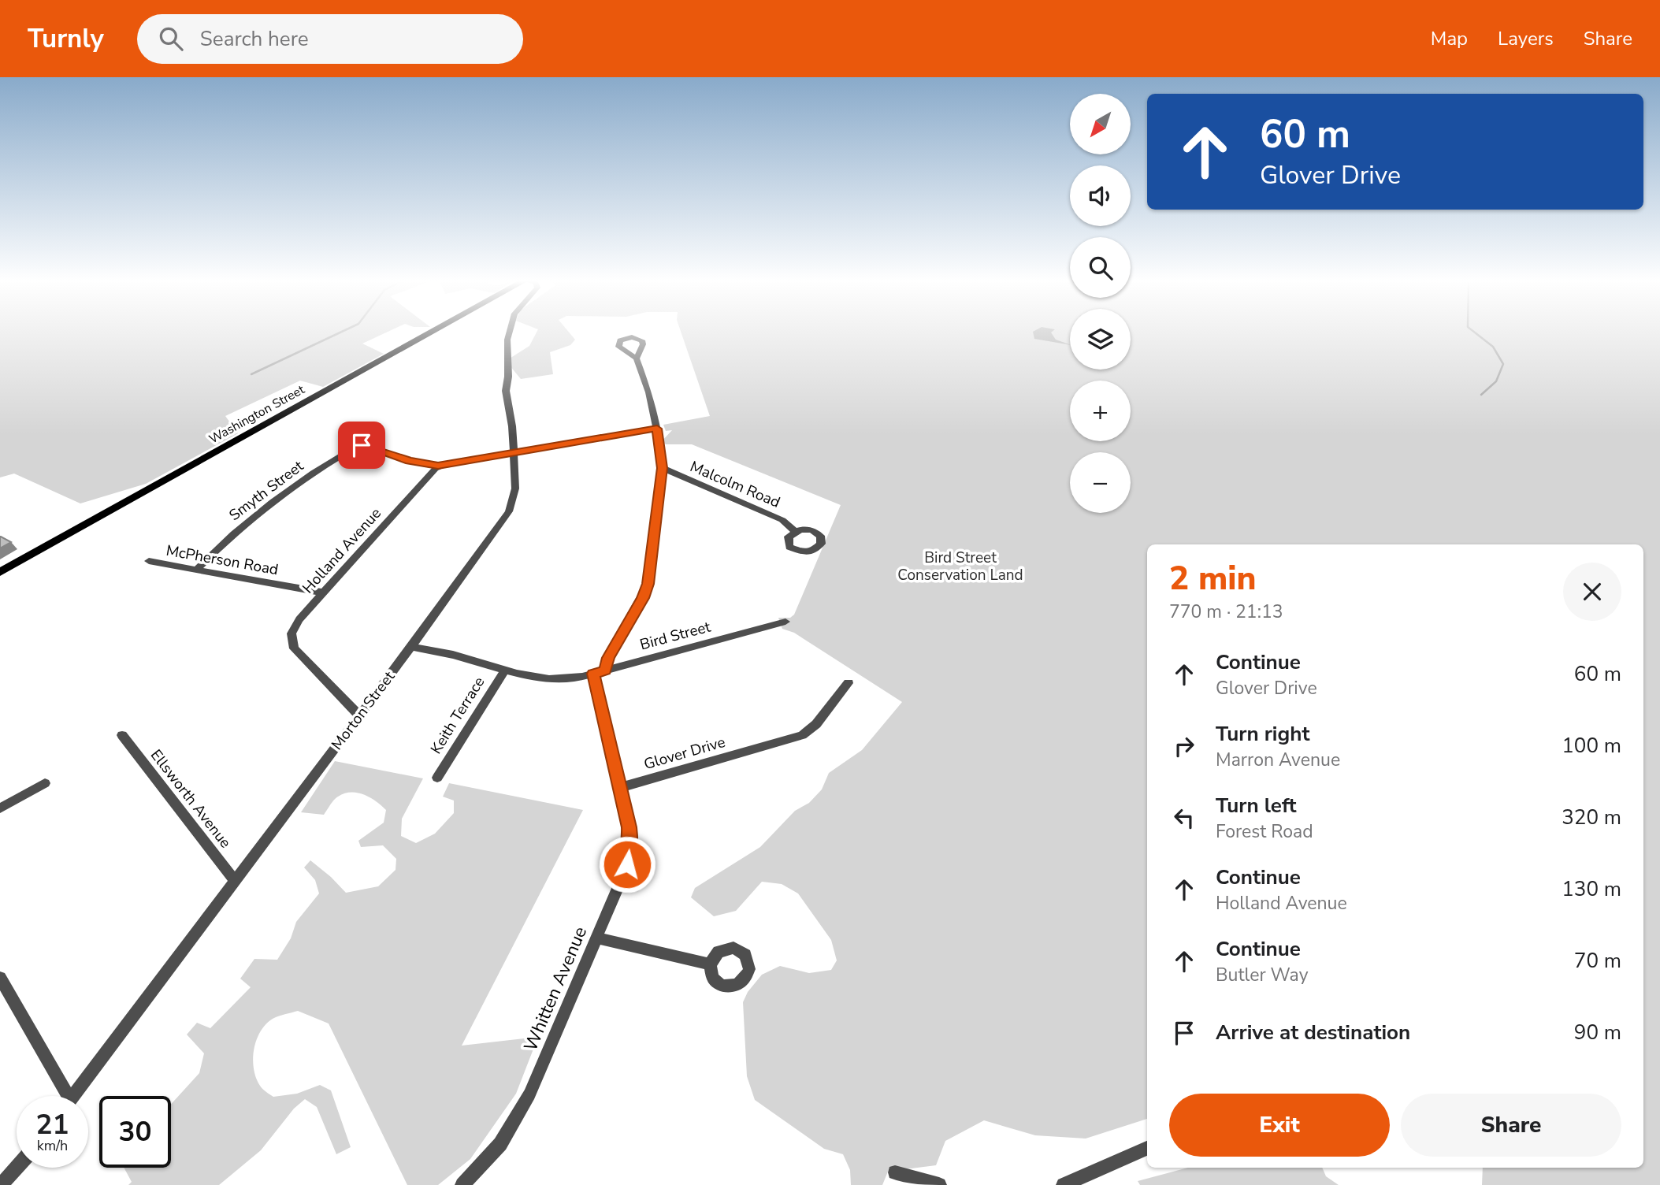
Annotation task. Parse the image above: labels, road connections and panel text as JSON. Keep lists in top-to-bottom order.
{
  "streets": {
    "main road": ["Washington Street"],
    "street": [
      "Malcolm Road",
      "Smyth Street",
      "Holland Avenue",
      "McPherson Road",
      "Bird Street",
      "Morton Street",
      "Keith Terrace",
      "Glover Drive",
      "Ellsworth Avenue",
      "Whitten Avenue"
    ]
  },
  "crossings": [
    ["Smyth Street", "Holland Avenue"],
    ["Smyth Street", "McPherson Road"],
    ["Holland Avenue", "McPherson Road"],
    ["Holland Avenue", "Morton Street"],
    ["Bird Street", "Morton Street"],
    ["Bird Street", "Keith Terrace"],
    ["Morton Street", "Ellsworth Avenue"],
    ["Glover Drive", "Whitten Avenue"]
  ],
  "parks": ["Bird Street Conservation Land"],
  "north": "bottom left",
  "page": {
    "header": "Turnly",
    "search": "Search here",
    "nav": ["Map", "Layers", "Share"],
    "map_buttons": ["+", "−"],
    "turn": ["60 m", "Glover Drive"],
    "heading": ["2 min", "770 m · 21:13"],
    "list": [
      {
        "name": "Continue",
        "note": "Glover Drive",
        "value": "60 m"
      },
      {
        "name": "Turn right",
        "note": "Marron Avenue",
        "value": "100 m"
      },
      {
        "name": "Turn left",
        "note": "Forest Road",
        "value": "320 m"
      },
      {
        "name": "Continue",
        "note": "Holland Avenue",
        "value": "130 m"
      },
      {
        "name": "Continue",
        "note": "Butler Way",
        "value": "70 m"
      },
      {
        "name": "Arrive at destination",
        "value": "90 m"
      }
    ],
    "buttons": ["Exit", "Share"],
    "speed": "21 km/h",
    "limit": "30"
  }
}
